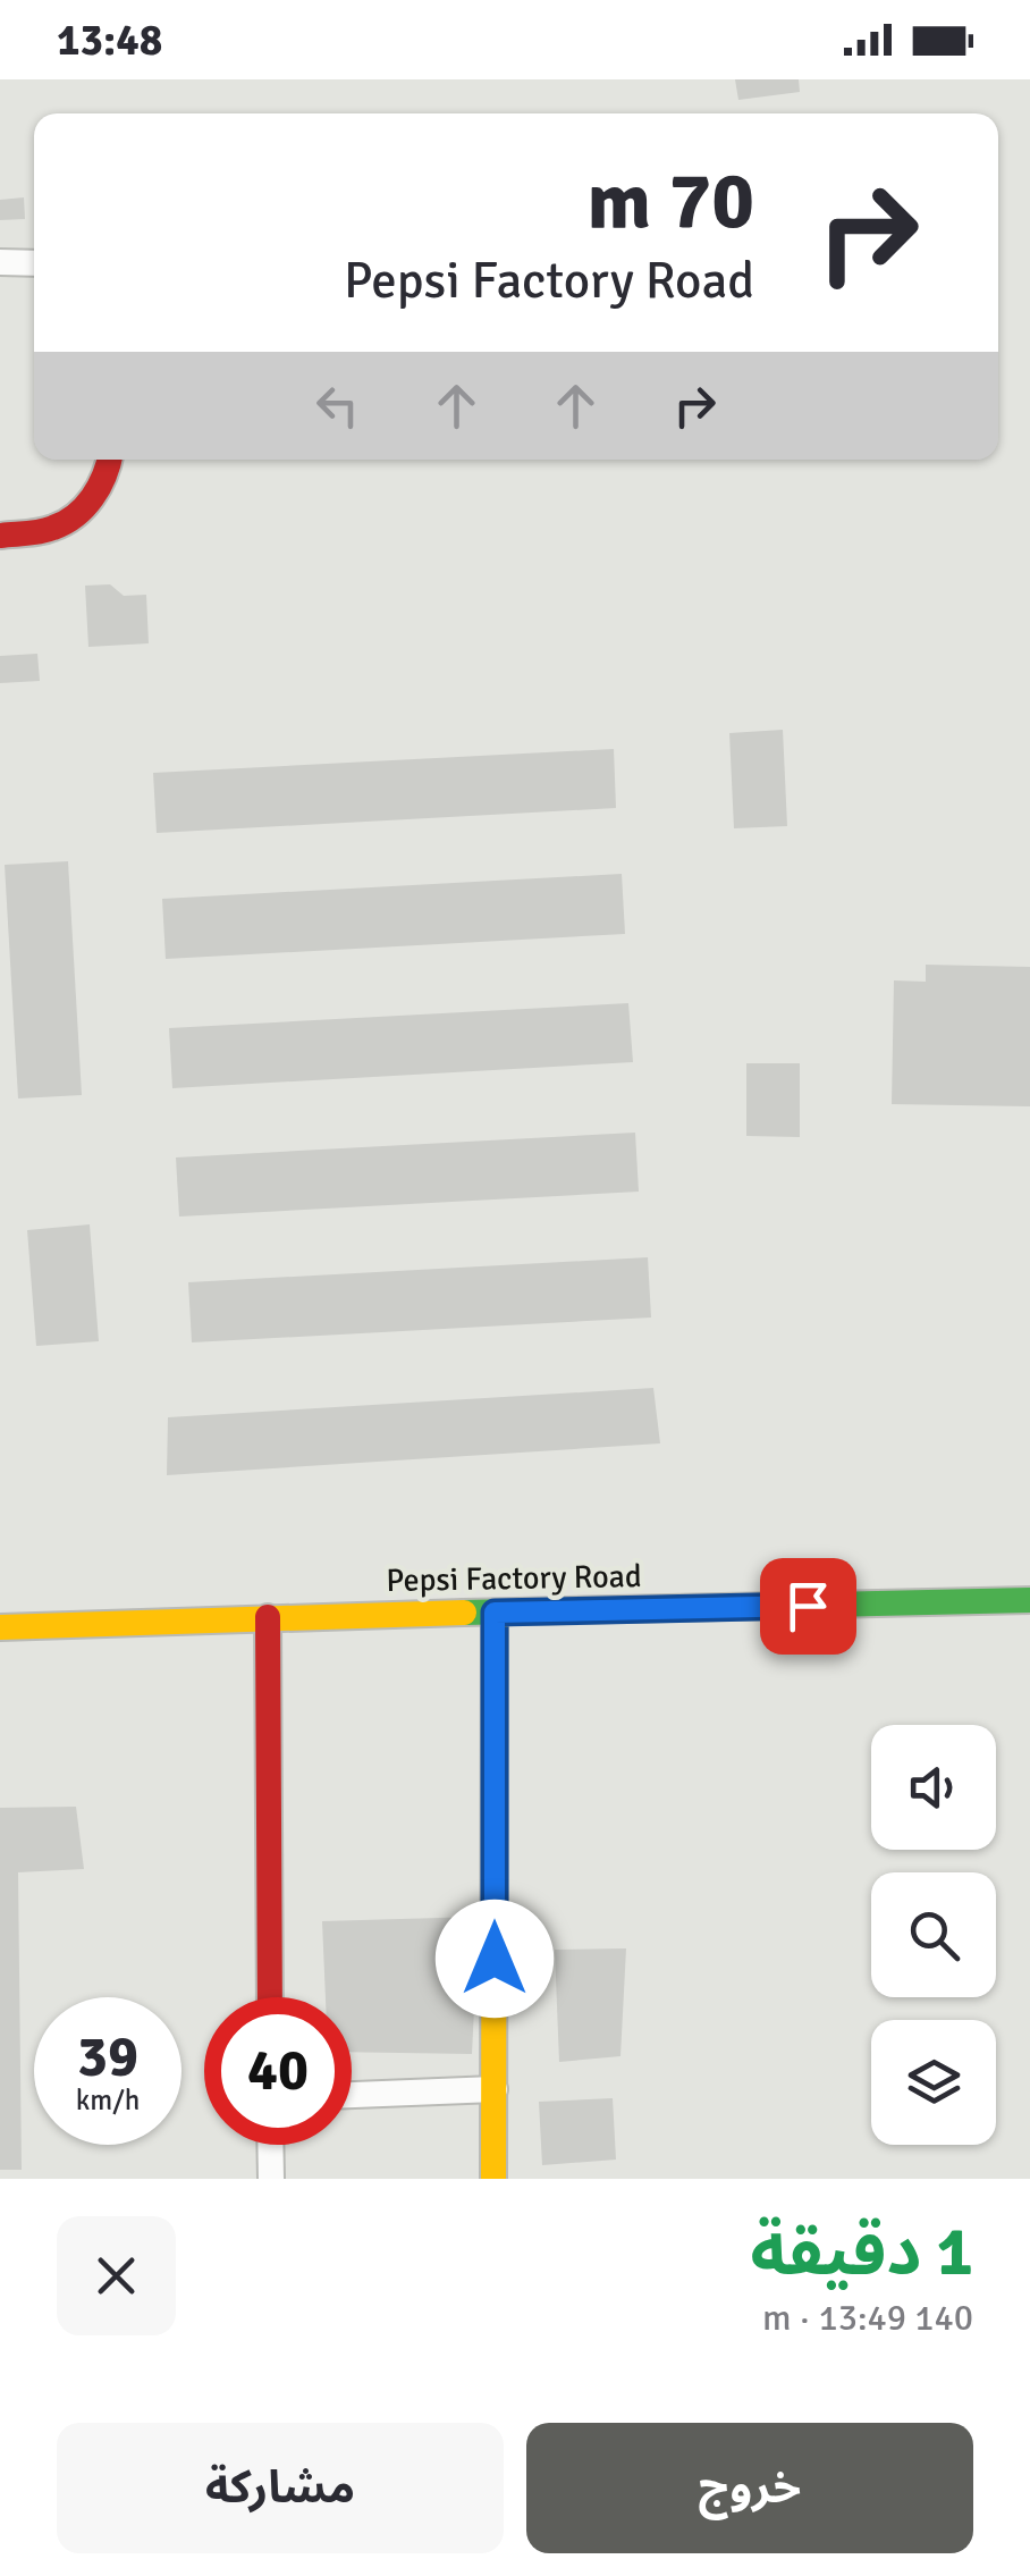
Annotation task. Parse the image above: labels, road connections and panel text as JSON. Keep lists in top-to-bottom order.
{
  "streets": {
    "street": ["Pepsi Factory Road"]
  },
  "page": {
    "status": "13:48",
    "turn": ["70 m", "Pepsi Factory Road"],
    "speed": "39 km/h",
    "limit": "40",
    "heading": ["1 دقيقة", "140 m · 13:49"],
    "buttons": ["خروج", "مشاركة"]
  }
}
